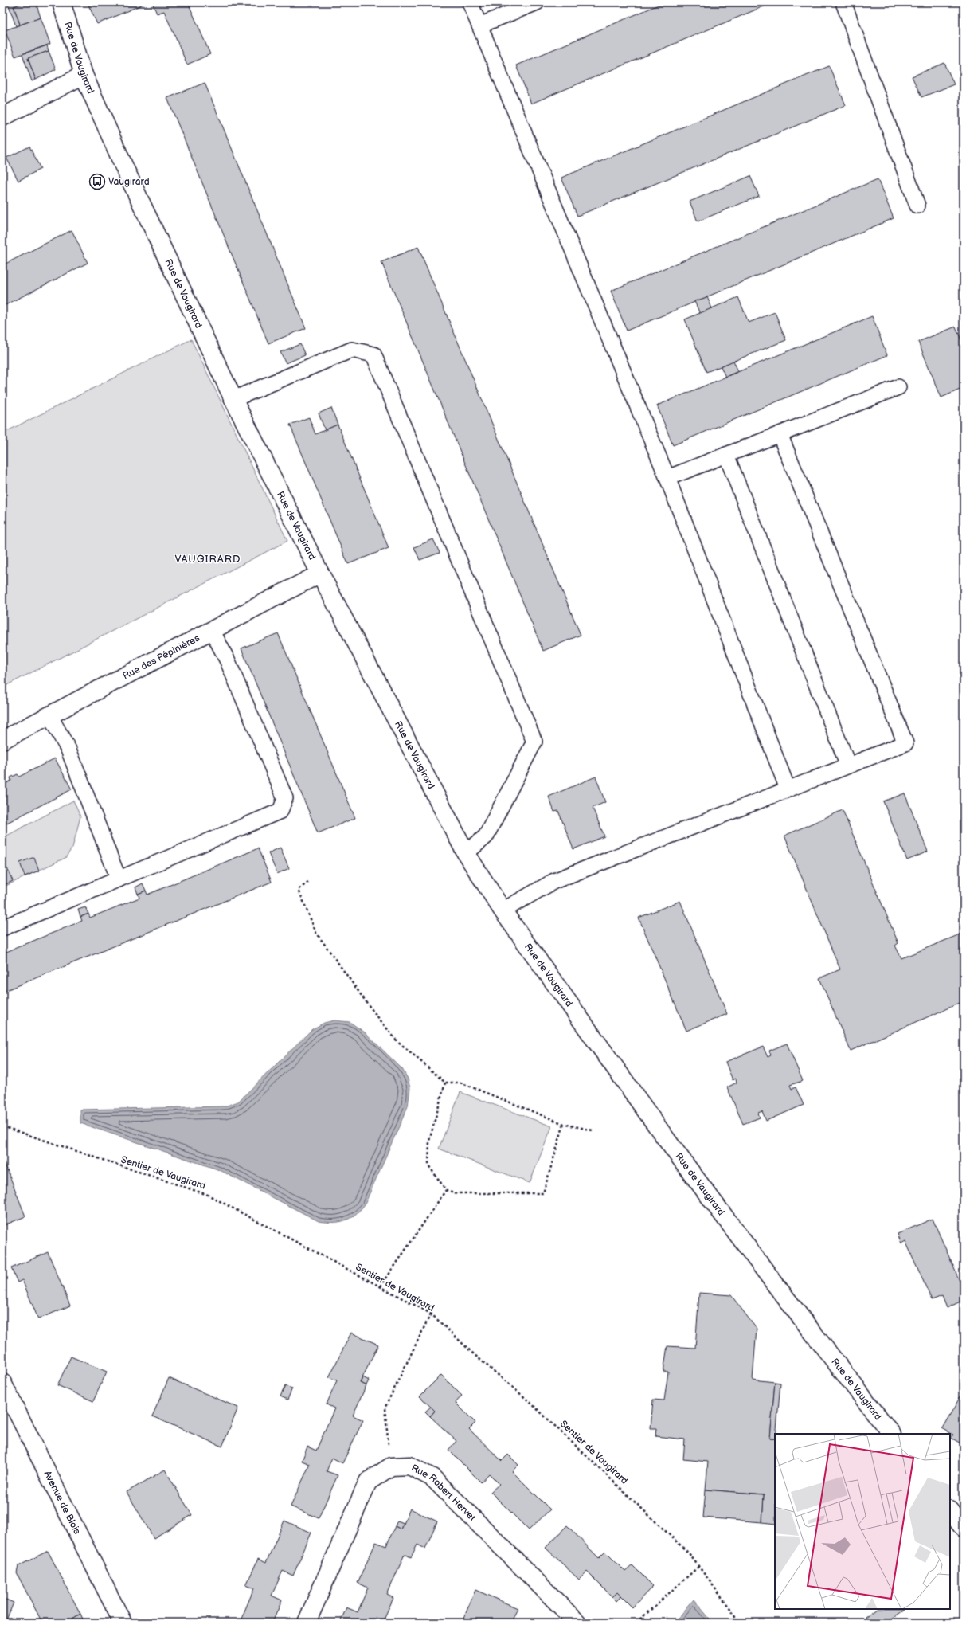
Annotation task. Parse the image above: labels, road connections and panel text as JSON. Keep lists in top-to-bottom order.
{
  "streets": {
    "street": [
      "Rue de Vaugirard",
      "Rue des Pépinières",
      "Rue Robert Hervet",
      "Avenue de Blois"
    ],
    "path": ["Sentier de Vaugirard"]
  },
  "crossings": [
    ["Rue de Vaugirard", "Rue des Pépinières"]
  ],
  "districts": ["VAUGIRARD"],
  "places": {
    "bus stop": ["Vaugirard"]
  }
}
